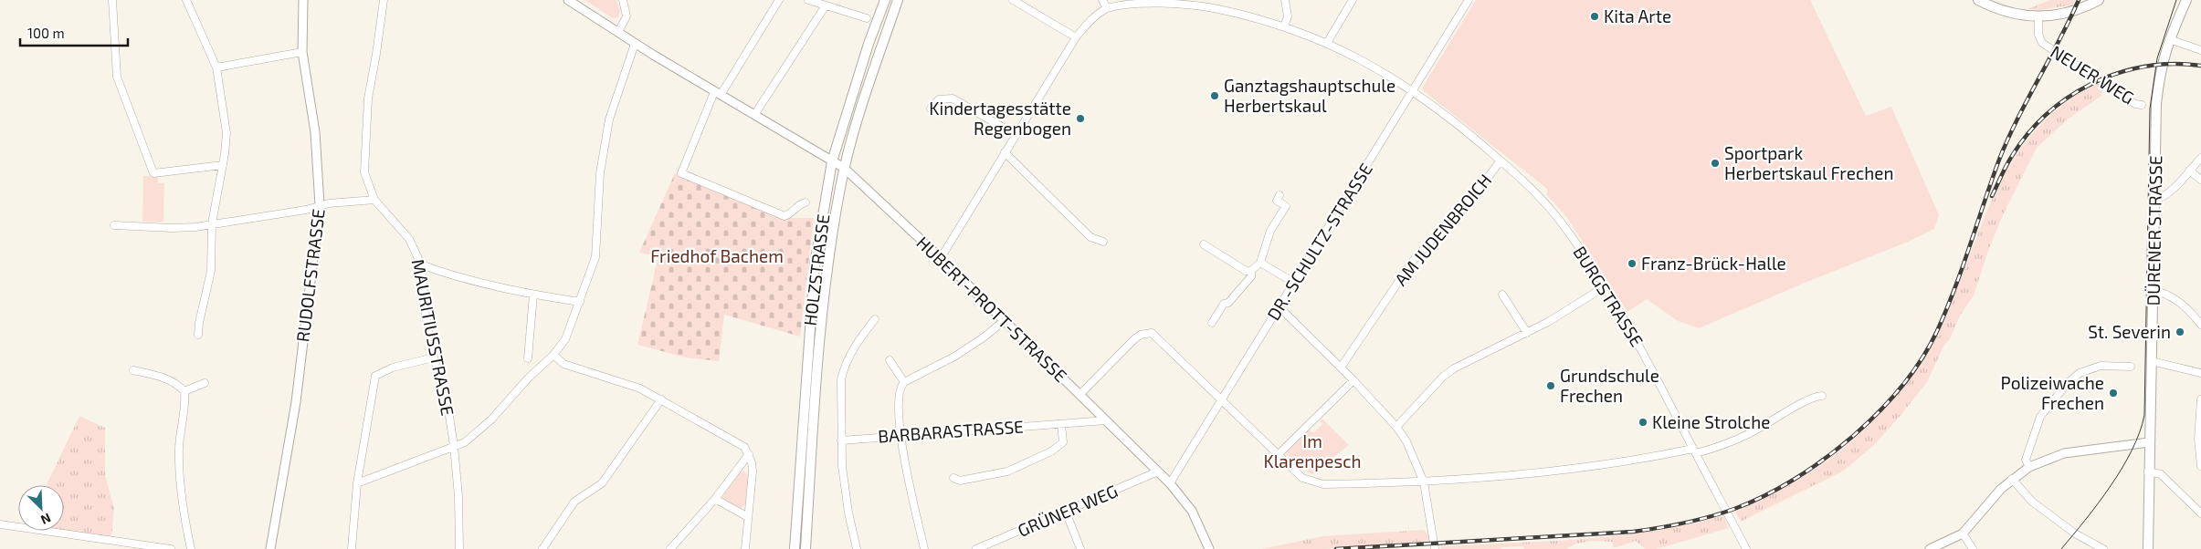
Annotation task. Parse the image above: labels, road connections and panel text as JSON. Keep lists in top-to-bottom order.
{
  "streets": {
    "main road": ["NEUER WEG", "DÜRENER STRASSE", "HOLZSTRASSE"],
    "street": [
      "AM JUDENBROICH",
      "DR.-SCHULTZ-STRASSE",
      "RUDOLFSTRASSE",
      "BURGSTRASSE",
      "HUBERT-PROTT-STRASSE",
      "MAURITIUSSTRASSE",
      "BARBARASTRASSE",
      "GRÜNER WEG"
    ]
  },
  "crossings": [
    ["AM JUDENBROICH", "BURGSTRASSE"],
    ["DR.-SCHULTZ-STRASSE", "BURGSTRASSE"],
    ["DR.-SCHULTZ-STRASSE", "HUBERT-PROTT-STRASSE"],
    ["HOLZSTRASSE", "HUBERT-PROTT-STRASSE"],
    ["HUBERT-PROTT-STRASSE", "BARBARASTRASSE"],
    ["HUBERT-PROTT-STRASSE", "GRÜNER WEG"]
  ],
  "parks": ["Friedhof Bachem", "Im Klarenpesch"],
  "places": [
    "Kita Arte",
    "Ganztagshauptschule Herbertskaul",
    "Kindertagesstätte Regenbogen",
    "Sportpark Herbertskaul Frechen",
    "Franz-Brück-Halle",
    "St. Severin",
    "Grundschule Frechen",
    "Polizeiwache Frechen",
    "Kleine Strolche"
  ],
  "scale_bar": "100 m",
  "north": "bottom right"
}
